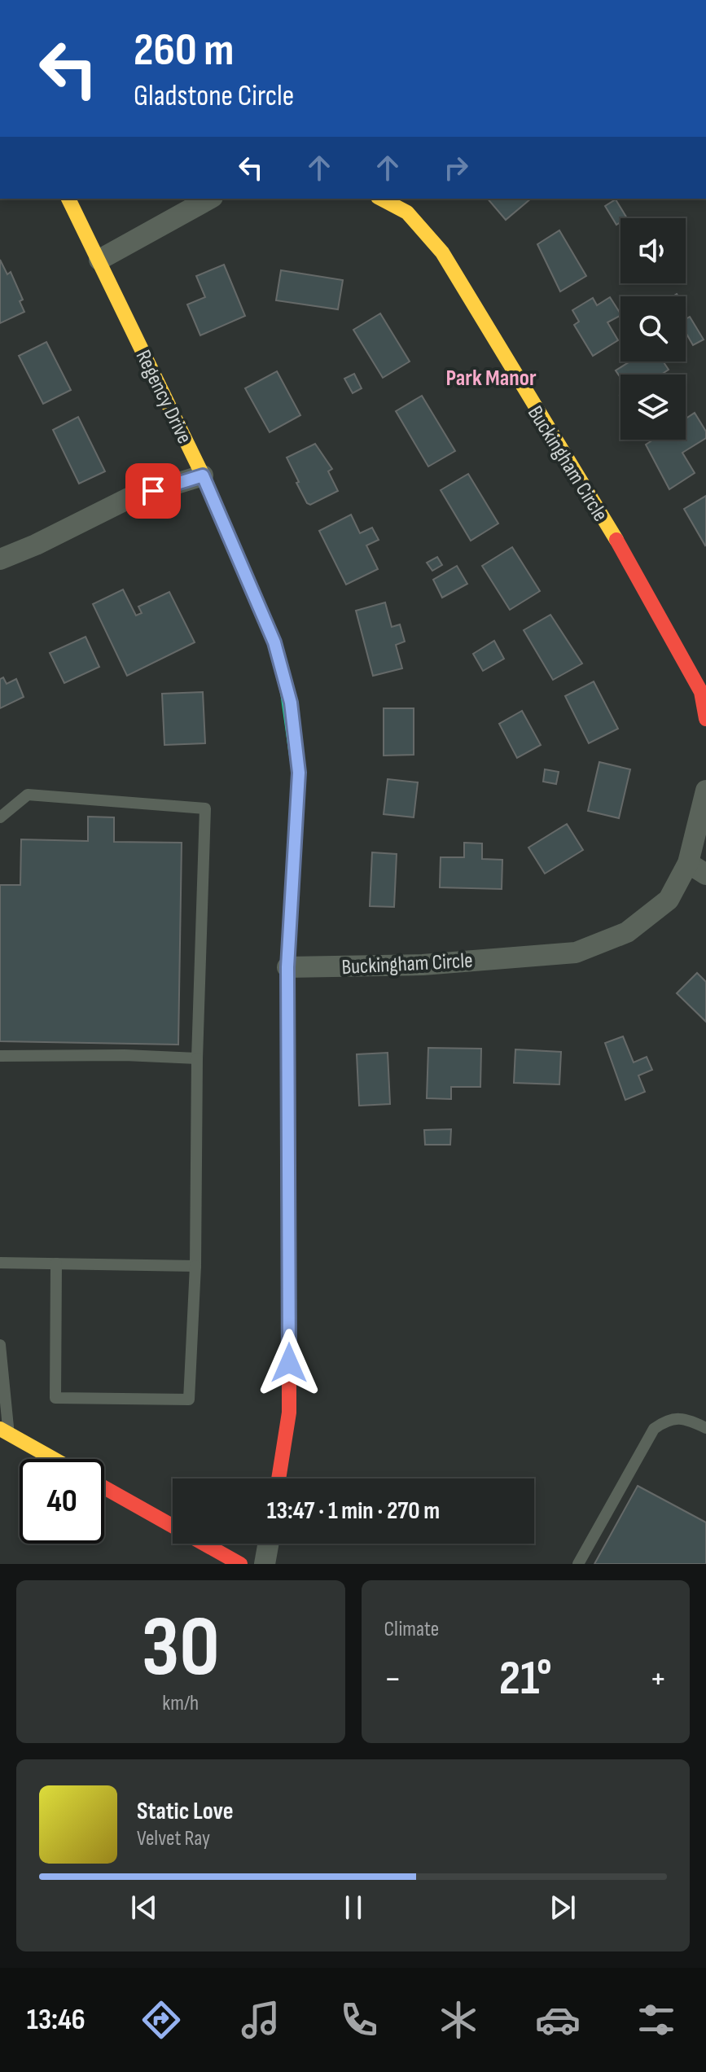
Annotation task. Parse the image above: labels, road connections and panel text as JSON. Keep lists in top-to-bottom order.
{
  "streets": {
    "street": ["Regency Drive", "Buckingham Circle"]
  },
  "crossings": [
    ["Regency Drive", "Buckingham Circle"]
  ],
  "districts": ["Park Manor"],
  "page": {
    "turn": ["260 m", "Gladstone Circle"],
    "limit": "40",
    "trip": "13:47 · 1 min · 270 m",
    "tile": [
      ["30", "km/h"],
      "Climate"
    ],
    "heat": ["−", "21°", "+"],
    "song": ["Static Love", "Velvet Ray"],
    "tabs": "13:46"
  }
}
